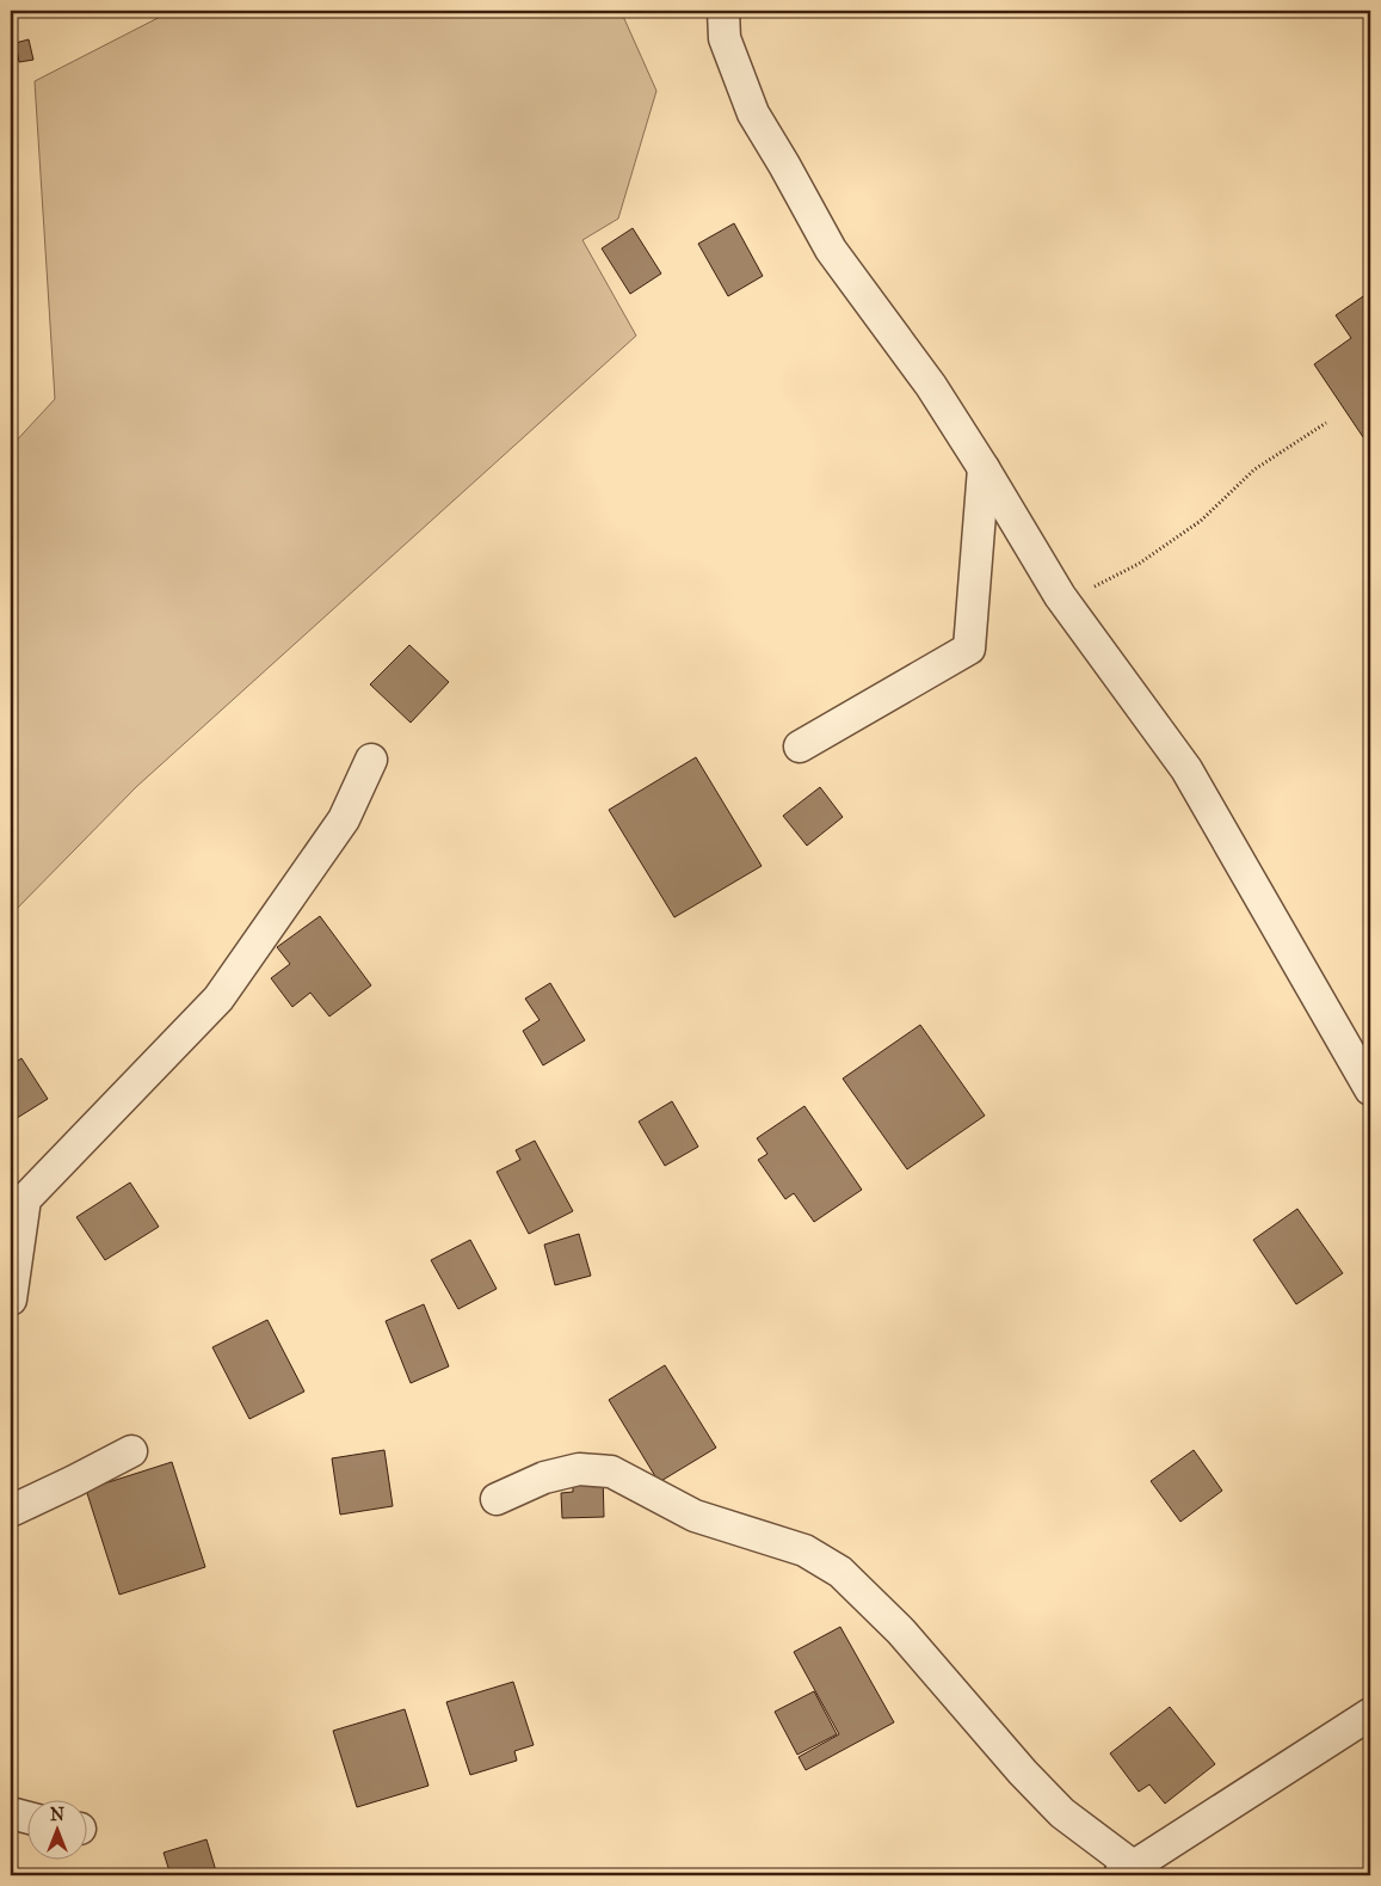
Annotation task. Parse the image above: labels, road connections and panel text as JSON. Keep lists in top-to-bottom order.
{
  "north": "top"
}
